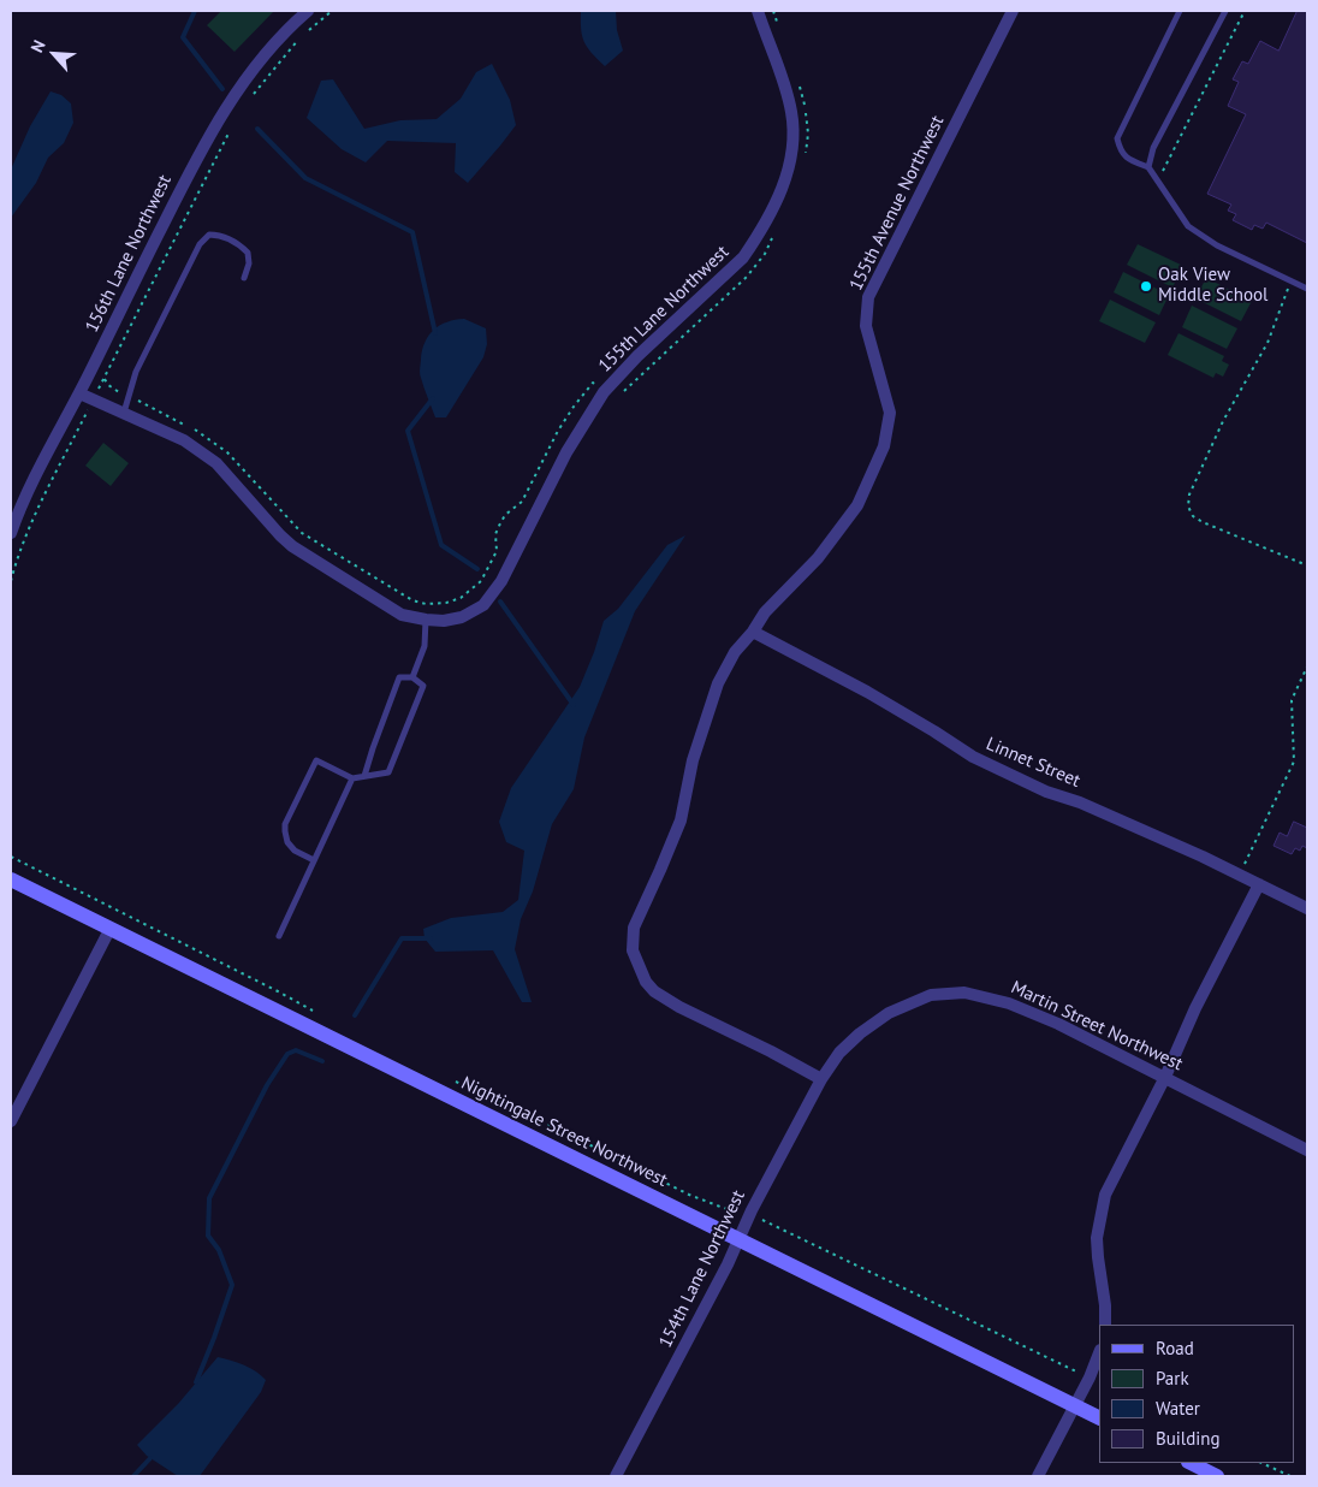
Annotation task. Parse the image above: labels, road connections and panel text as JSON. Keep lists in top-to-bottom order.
{
  "streets": {
    "street": [
      "155th Avenue Northwest",
      "156th Lane Northwest",
      "155th Lane Northwest",
      "Linnet Street",
      "Martin Street Northwest",
      "Nightingale Street Northwest",
      "154th Lane Northwest"
    ]
  },
  "crossings": [
    ["155th Avenue Northwest", "Linnet Street"],
    ["155th Avenue Northwest", "Martin Street Northwest"],
    ["155th Avenue Northwest", "154th Lane Northwest"],
    ["Martin Street Northwest", "154th Lane Northwest"],
    ["Nightingale Street Northwest", "154th Lane Northwest"]
  ],
  "places": ["Oak View Middle School"],
  "legend": [
    "Road",
    "Park",
    "Water",
    "Building"
  ],
  "north": "top left"
}
